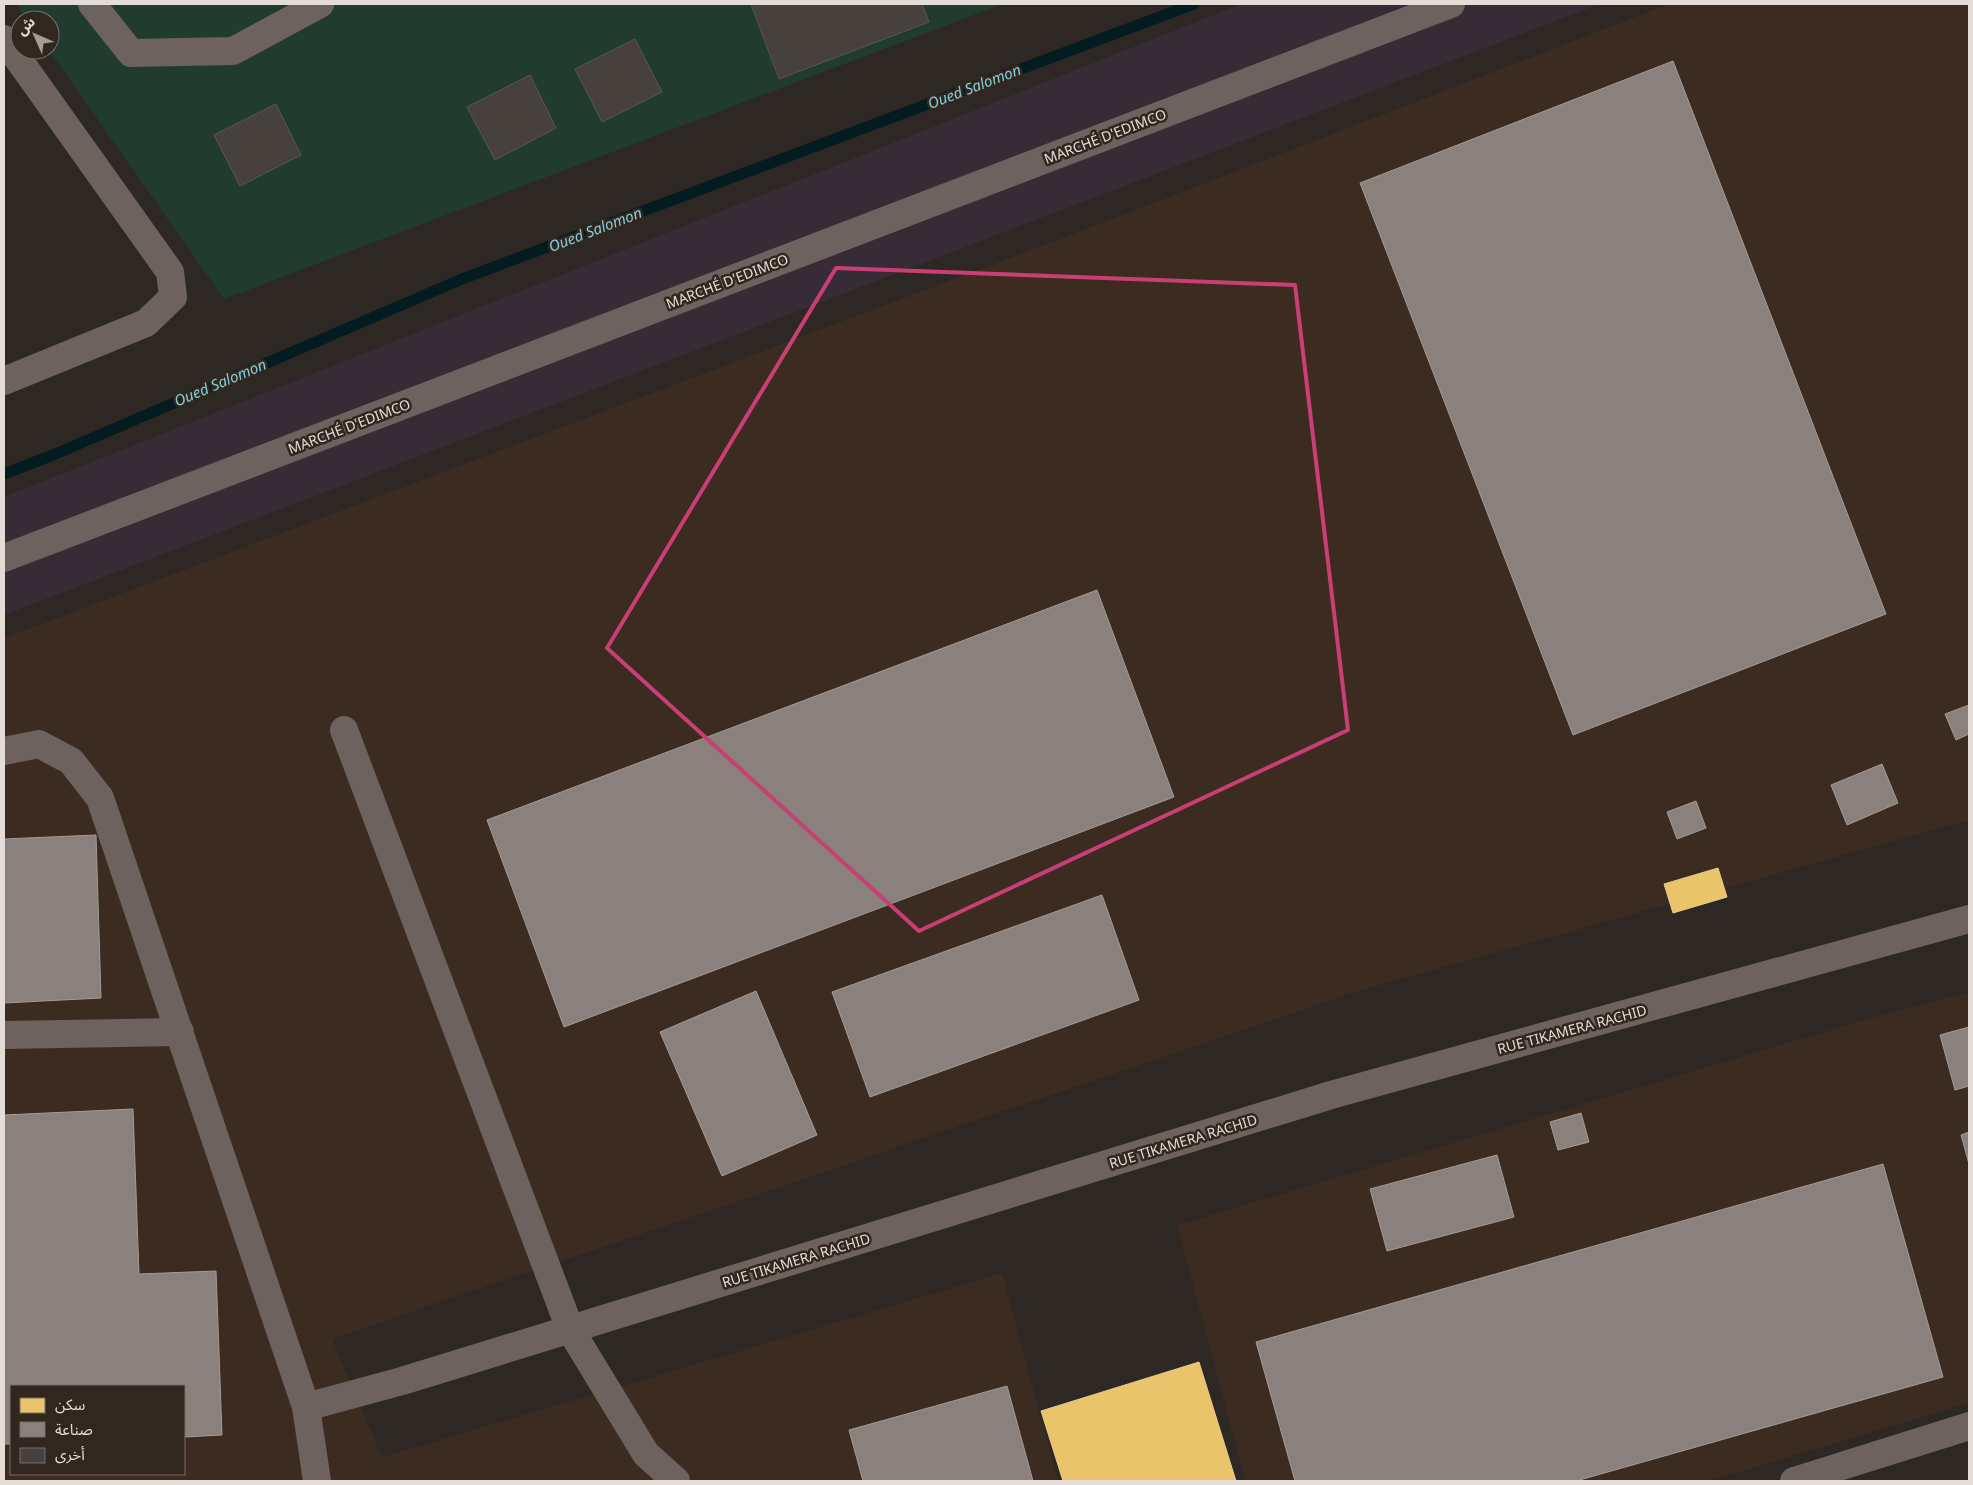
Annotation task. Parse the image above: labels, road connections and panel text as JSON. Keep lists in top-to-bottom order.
{
  "streets": {
    "street": ["MARCHÉ D'EDIMCO", "RUE TIKAMERA RACHID"]
  },
  "water": ["Oued Salomon"],
  "legend": ["سكن", "صناعة", "أخرى"],
  "north": "top left"
}
